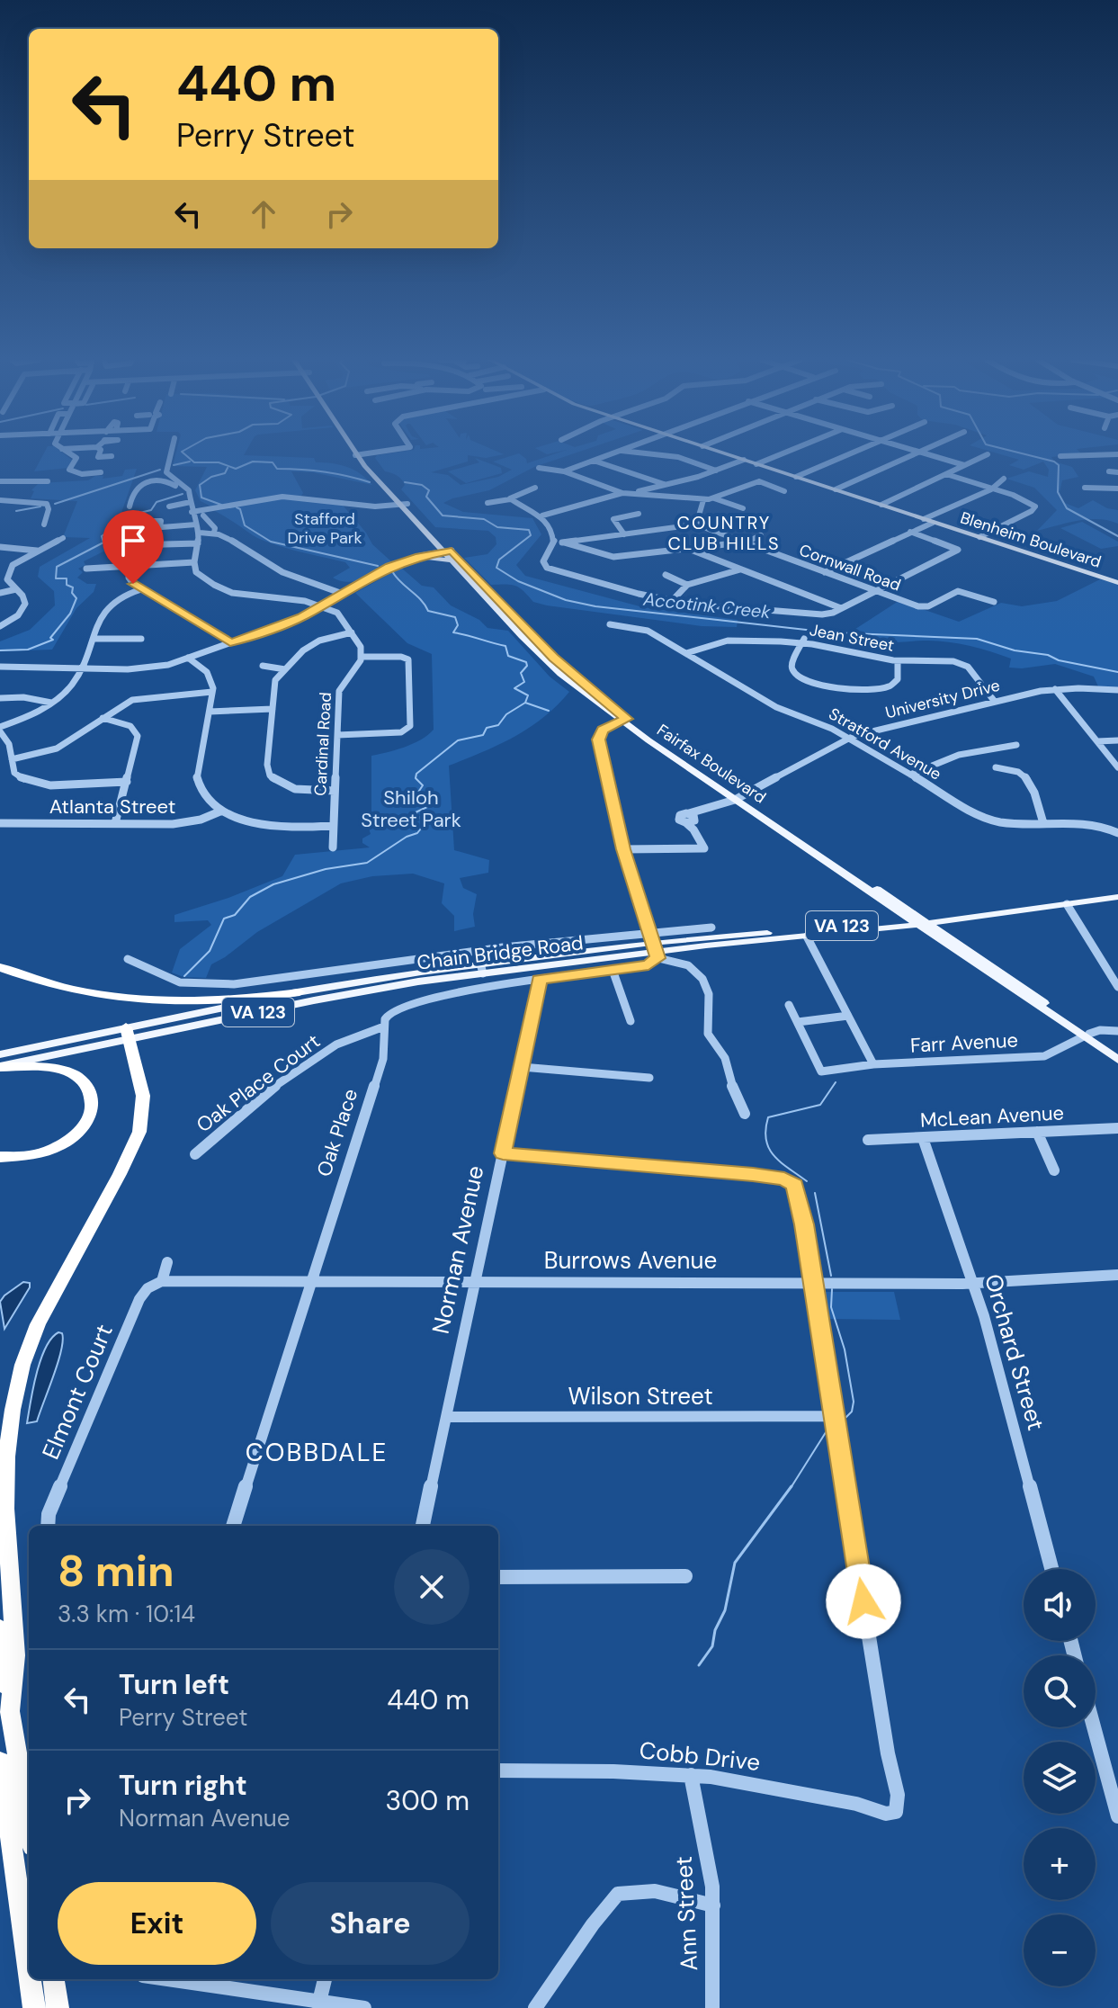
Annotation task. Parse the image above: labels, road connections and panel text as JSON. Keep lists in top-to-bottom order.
{
  "streets": {
    "main road": [
      "Blenheim Boulevard",
      "Fairfax Boulevard",
      "VA 123",
      "Chain Bridge Road"
    ],
    "street": [
      "Cornwall Road",
      "Jean Street",
      "University Drive",
      "Cardinal Road",
      "Stratford Avenue",
      "Atlanta Street",
      "Farr Avenue",
      "Oak Place Court",
      "McLean Avenue",
      "Oak Place",
      "Norman Avenue",
      "Burrows Avenue",
      "Orchard Street",
      "Elmont Court",
      "Wilson Street",
      "Cobb Drive",
      "Ann Street"
    ]
  },
  "crossings": [
    ["Jean Street", "University Drive"],
    ["Jean Street", "Stratford Avenue"],
    ["University Drive", "Stratford Avenue"],
    ["University Drive", "Fairfax Boulevard"],
    ["Fairfax Boulevard", "Chain Bridge Road"],
    ["Fairfax Boulevard", "Farr Avenue"],
    ["Oak Place Court", "Oak Place"],
    ["McLean Avenue", "Orchard Street"],
    ["Oak Place", "Burrows Avenue"],
    ["Norman Avenue", "Burrows Avenue"],
    ["Norman Avenue", "Wilson Street"],
    ["Burrows Avenue", "Orchard Street"],
    ["Burrows Avenue", "Elmont Court"],
    ["Wilson Street", "Cobb Drive"],
    ["Cobb Drive", "Ann Street"]
  ],
  "districts": ["COUNTRY CLUB HILLS", "COBBDALE"],
  "water": ["Accotink Creek"],
  "parks": ["Stafford Drive Park", "Shiloh Street Park"],
  "page": {
    "turn": ["440 m", "Perry Street"],
    "heading": ["8 min", "3.3 km · 10:14"],
    "map_buttons": ["+", "−"],
    "list": [
      {
        "name": "Turn left",
        "note": "Perry Street",
        "value": "440 m"
      },
      {
        "name": "Turn right",
        "note": "Norman Avenue",
        "value": "300 m"
      }
    ],
    "buttons": ["Exit", "Share"]
  }
}
